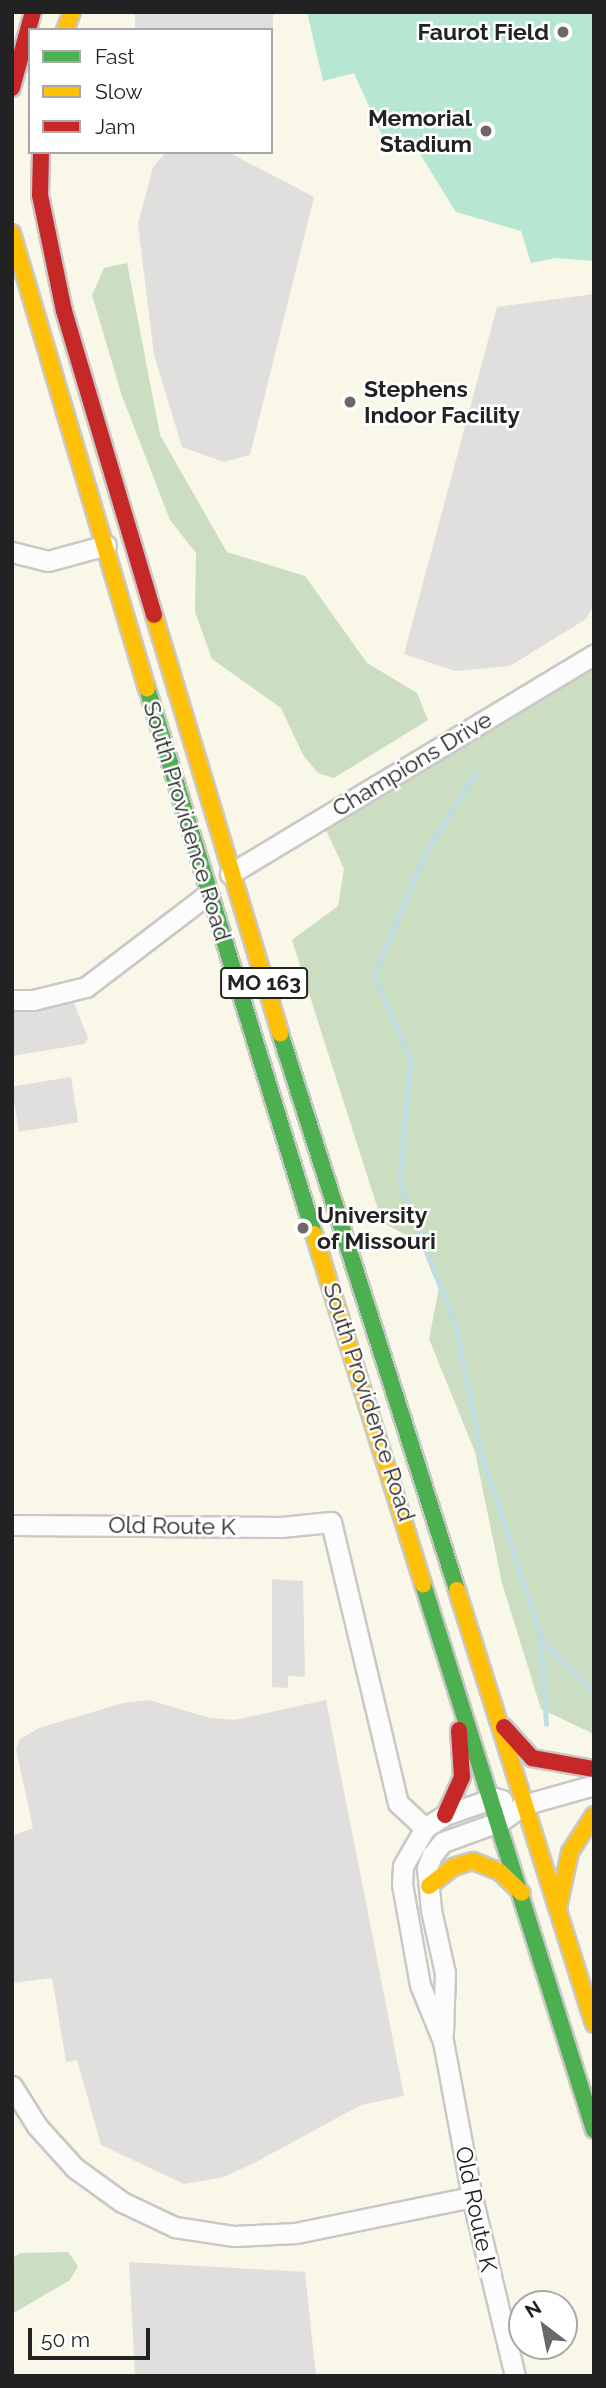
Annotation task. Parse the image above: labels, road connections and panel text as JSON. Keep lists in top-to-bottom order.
{
  "streets": {
    "main road": ["South Providence Road", "MO 163"],
    "street": ["Champions Drive", "Old Route K"]
  },
  "crossings": [
    ["Champions Drive", "South Providence Road"],
    ["South Providence Road", "Old Route K"]
  ],
  "places": [
    "Faurot Field",
    "Memorial Stadium",
    "Stephens Indoor Facility",
    "University of Missouri"
  ],
  "legend": ["Fast", "Slow", "Jam"],
  "scale_bar": "50 m",
  "north": "top left"
}
